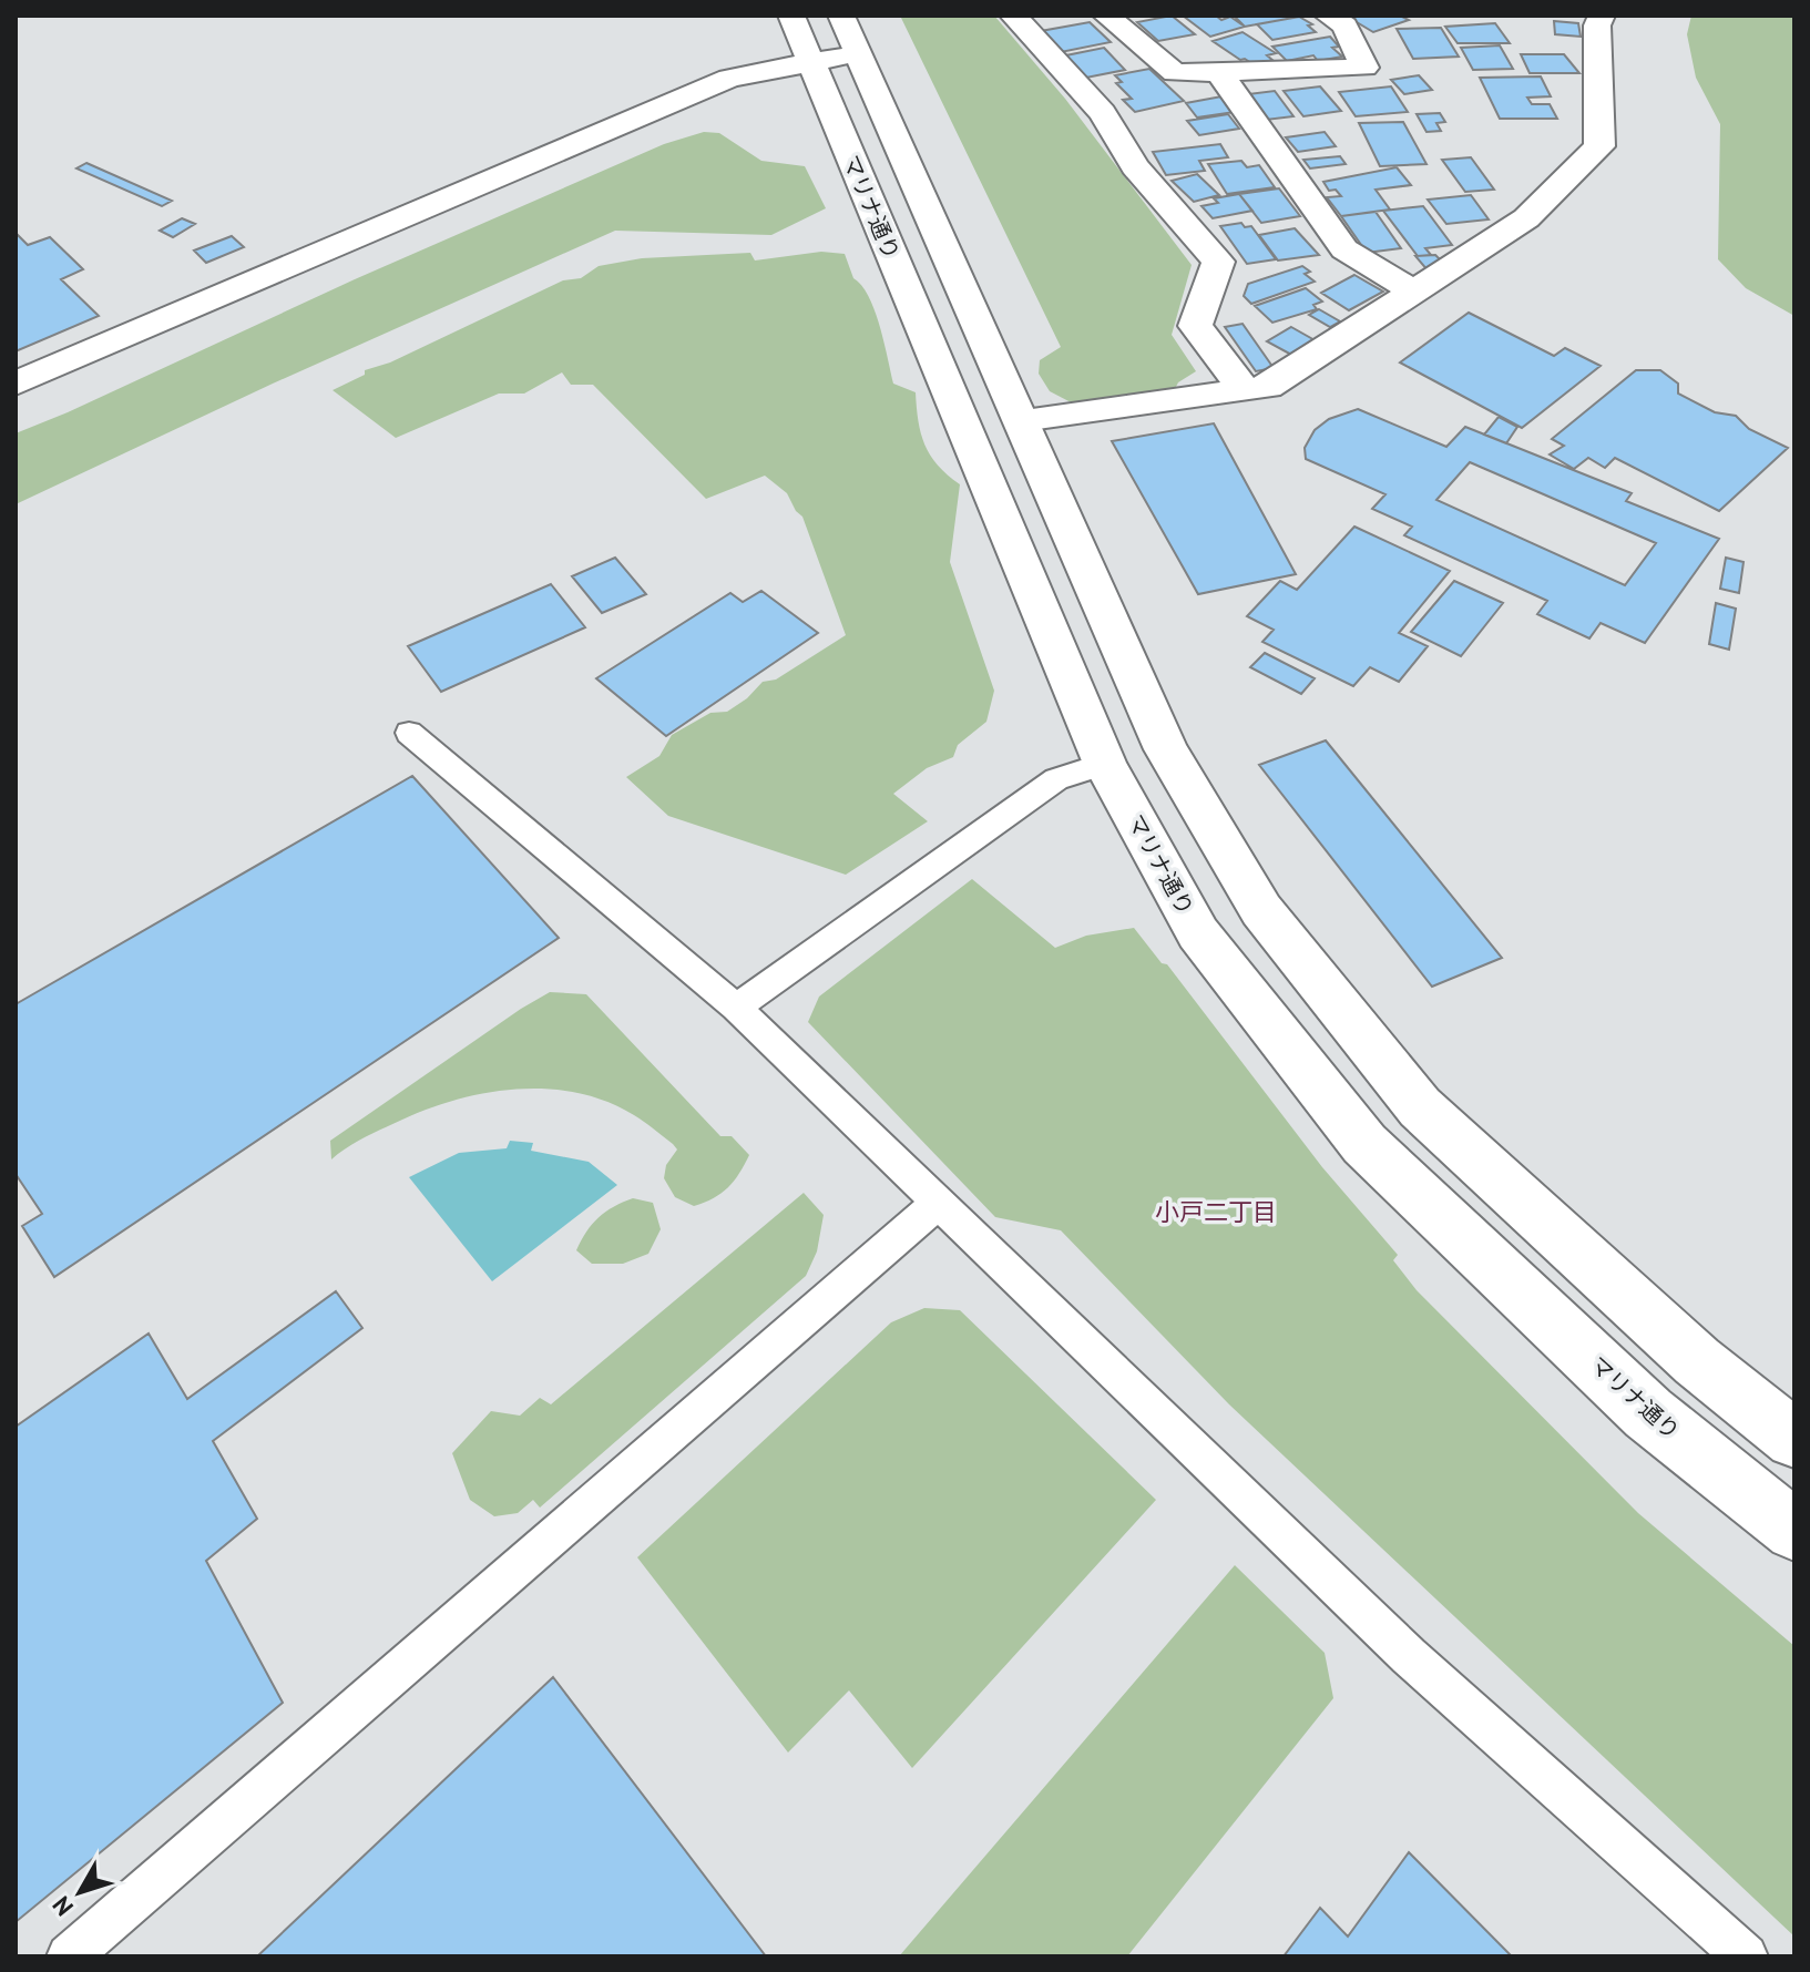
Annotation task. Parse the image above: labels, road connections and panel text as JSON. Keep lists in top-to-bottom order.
{
  "streets": {
    "street": ["マリナ通り"]
  },
  "districts": ["小戸二丁目"],
  "north": "bottom left"
}
